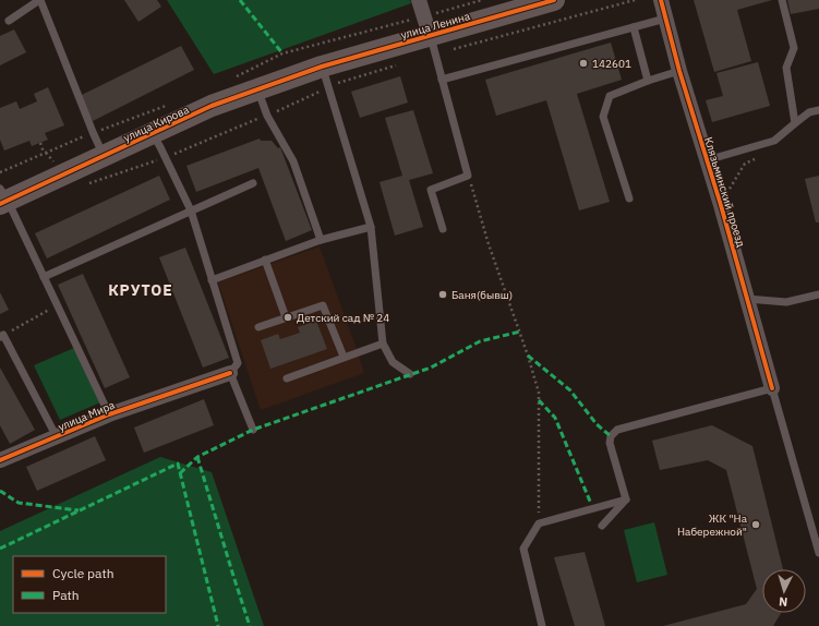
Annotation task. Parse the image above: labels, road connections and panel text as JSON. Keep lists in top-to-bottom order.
{
  "streets": {
    "street": [
      "улица Ленина",
      "улица Кирова",
      "Клязьминский проезд",
      "улица Мира"
    ]
  },
  "crossings": [
    ["улица Ленина", "улица Кирова"]
  ],
  "districts": ["КРУТОЕ"],
  "places": [
    "142601",
    "Баня(бывш)",
    "Детский сад № 24",
    "ЖК \"На Набережной\""
  ],
  "legend": ["Cycle path", "Path"],
  "north": "bottom"
}
